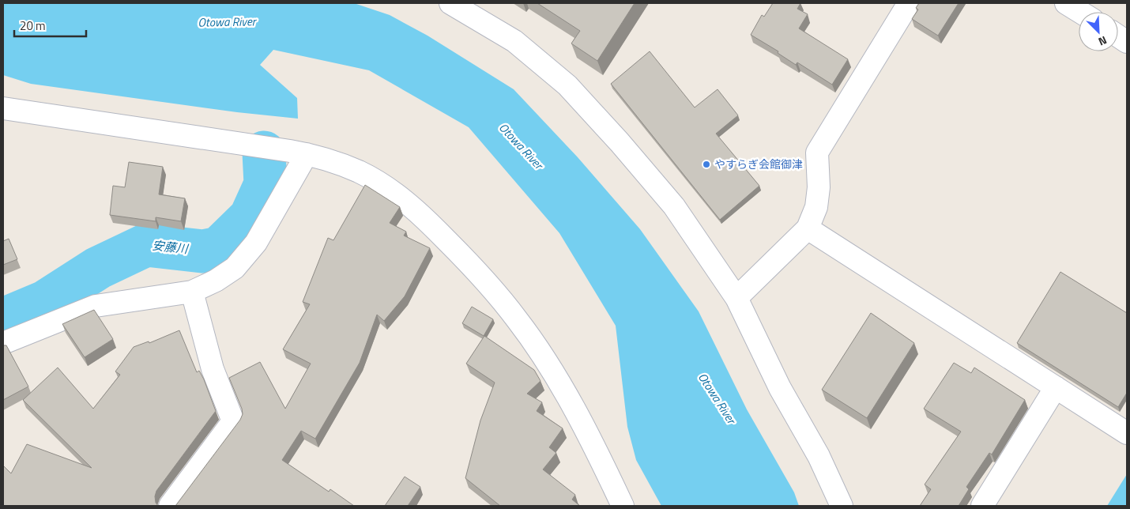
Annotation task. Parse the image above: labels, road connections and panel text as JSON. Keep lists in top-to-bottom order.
{
  "water": ["Otowa River", "安藤川"],
  "places": ["やすらぎ会館御津"],
  "scale_bar": "20 m",
  "north": "bottom right"
}
